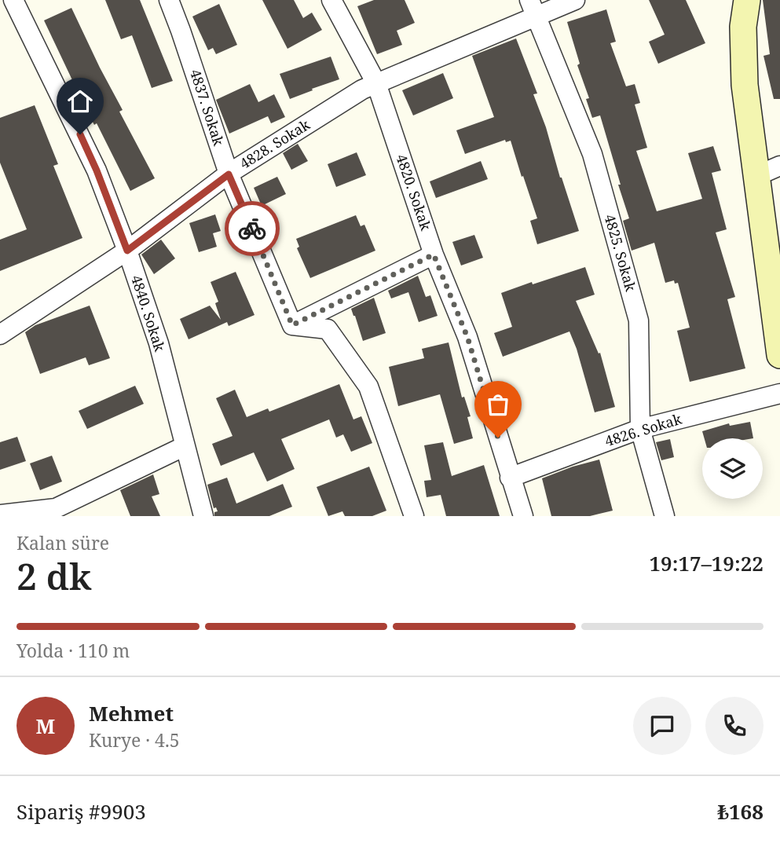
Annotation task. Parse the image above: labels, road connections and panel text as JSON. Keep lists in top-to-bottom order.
{
  "streets": {
    "street": [
      "4837. Sokak",
      "4828. Sokak",
      "4820. Sokak",
      "4825. Sokak",
      "4840. Sokak",
      "4826. Sokak"
    ]
  },
  "crossings": [
    ["4837. Sokak", "4828. Sokak"],
    ["4828. Sokak", "4820. Sokak"],
    ["4828. Sokak", "4825. Sokak"],
    ["4828. Sokak", "4840. Sokak"],
    ["4820. Sokak", "4826. Sokak"],
    ["4825. Sokak", "4826. Sokak"]
  ],
  "page": {
    "heading": ["2 dk", "Kalan süre", "19:17–19:22"],
    "panel": [
      "Mehmet",
      "Kurye · 4.5",
      "Sipariş #9903",
      "₺168"
    ],
    "bar": "Yolda · 110 m",
    "round": "M"
  }
}
